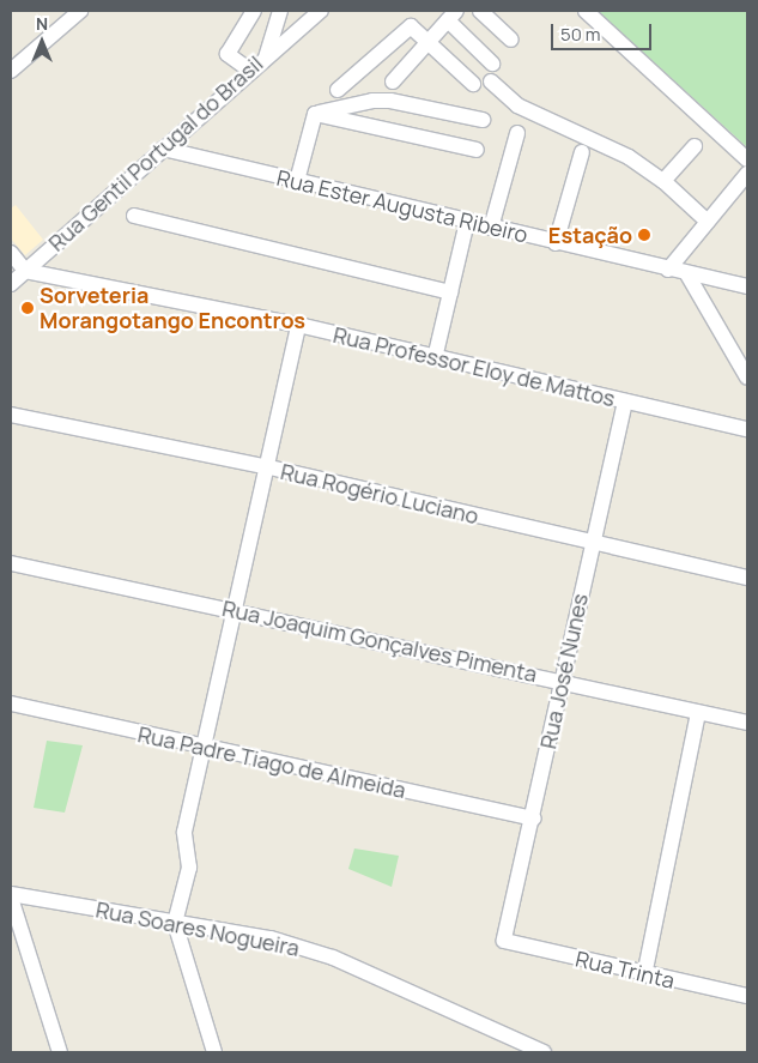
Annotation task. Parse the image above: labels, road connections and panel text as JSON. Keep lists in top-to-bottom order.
{
  "streets": {
    "street": [
      "Rua Gentil Portugal do Brasil",
      "Rua Ester Augusta Ribeiro",
      "Rua Professor Eloy de Mattos",
      "Rua Rogério Luciano",
      "Rua Joaquim Gonçalves Pimenta",
      "Rua José Nunes",
      "Rua Padre Tiago de Almeida",
      "Rua Soares Nogueira",
      "Rua Trinta"
    ]
  },
  "crossings": [
    ["Rua Gentil Portugal do Brasil", "Rua Ester Augusta Ribeiro"],
    ["Rua Gentil Portugal do Brasil", "Rua Professor Eloy de Mattos"],
    ["Rua Professor Eloy de Mattos", "Rua José Nunes"],
    ["Rua Rogério Luciano", "Rua José Nunes"],
    ["Rua Joaquim Gonçalves Pimenta", "Rua José Nunes"],
    ["Rua José Nunes", "Rua Padre Tiago de Almeida"],
    ["Rua José Nunes", "Rua Trinta"]
  ],
  "places": ["Estação", "Sorveteria Morangotango Encontros"],
  "scale_bar": "50 m",
  "north": "top"
}
